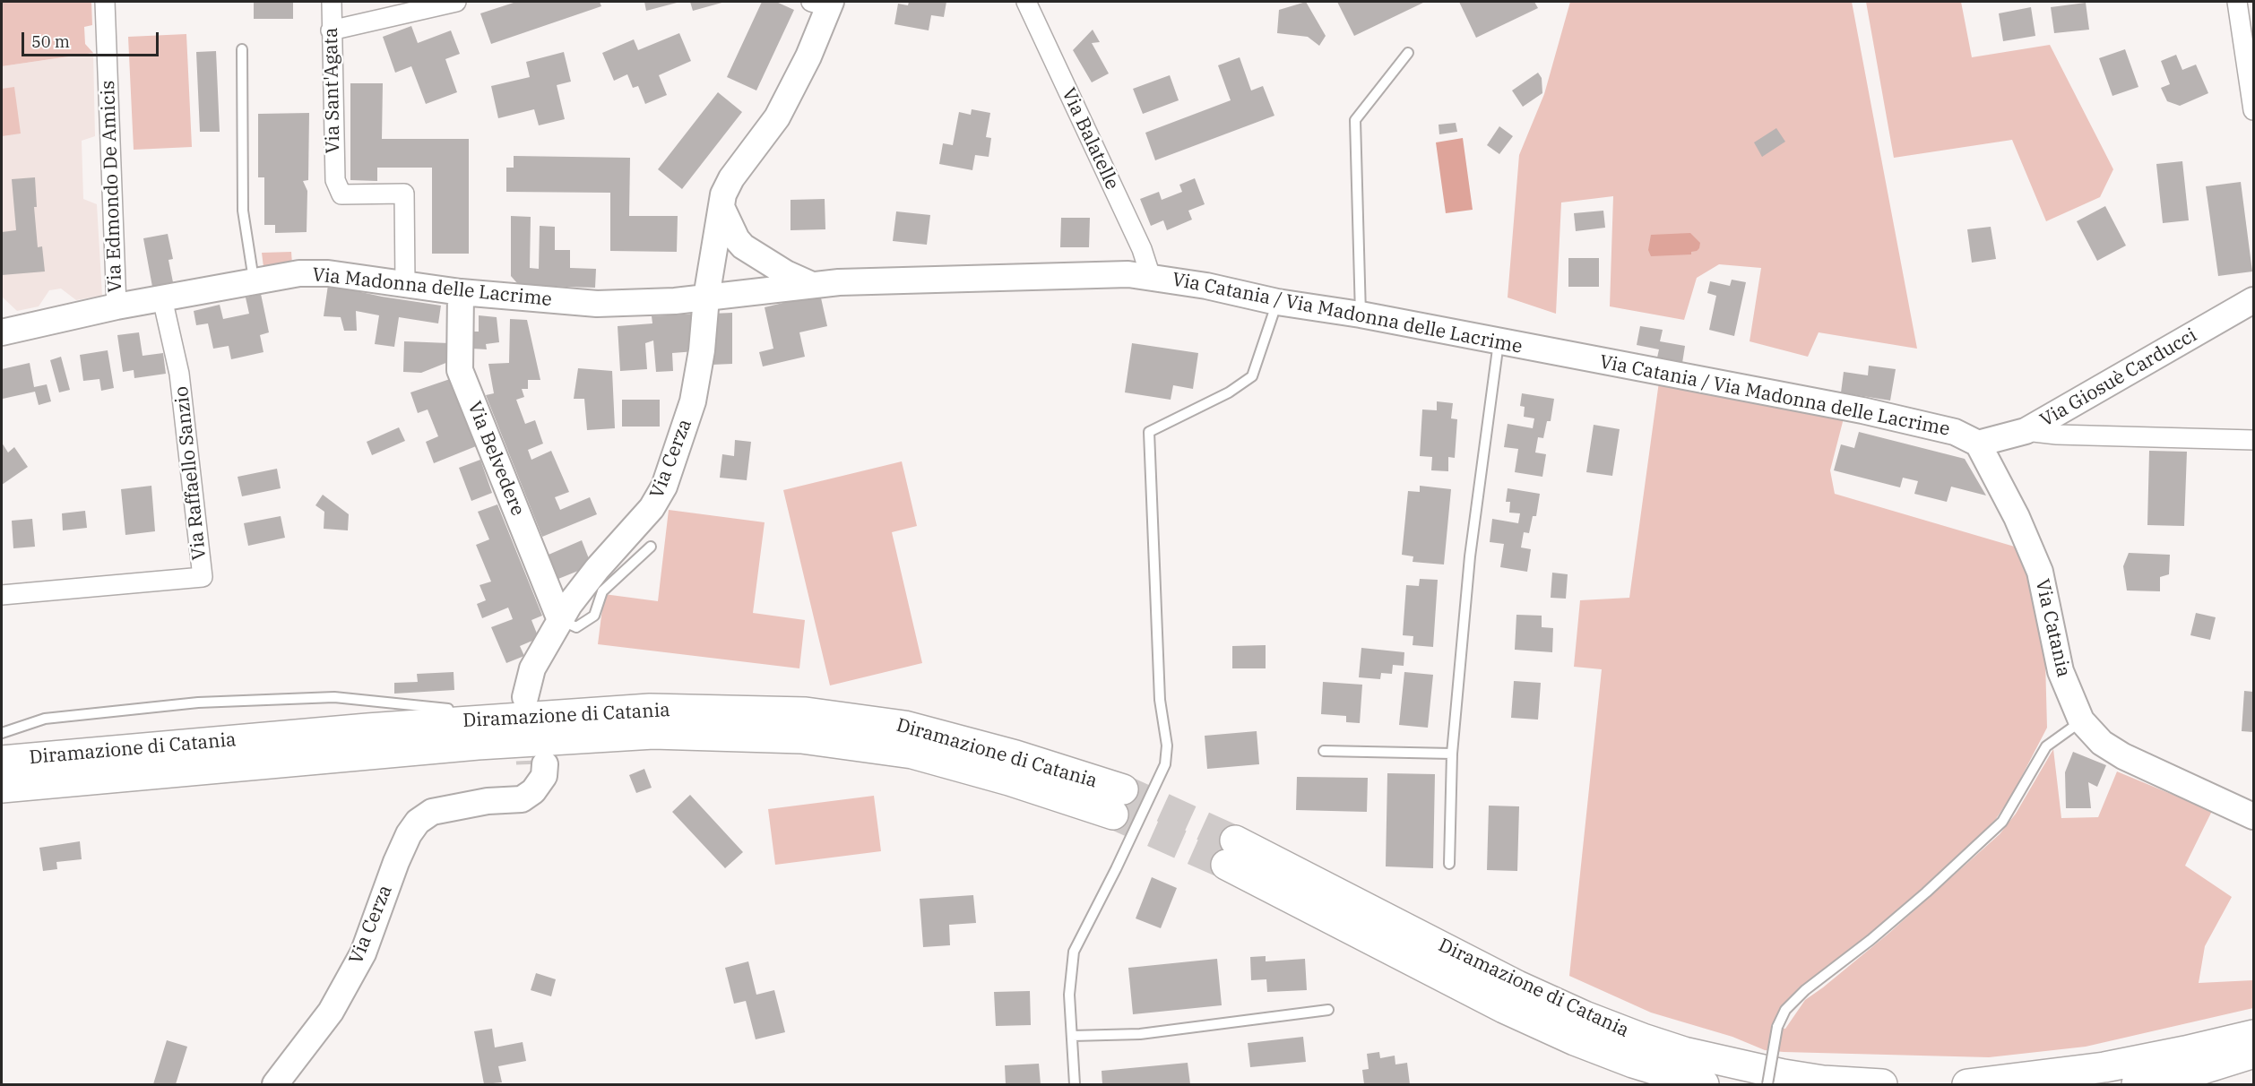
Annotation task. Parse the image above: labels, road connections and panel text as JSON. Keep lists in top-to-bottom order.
{
  "streets": {
    "highway": ["Diramazione di Catania"],
    "main road": [
      "Via Madonna delle Lacrime",
      "Via Catania / Via Madonna delle Lacrime",
      "Via Giosuè Carducci",
      "Via Belvedere",
      "Via Cerza",
      "Via Catania"
    ],
    "street": [
      "Via Sant'Agata",
      "Via Balatelle",
      "Via Edmondo De Amicis",
      "Via Raffaello Sanzio"
    ]
  },
  "crossings": [
    ["Via Sant'Agata", "Via Madonna delle Lacrime"],
    ["Via Balatelle", "Via Catania / Via Madonna delle Lacrime"],
    ["Via Edmondo De Amicis", "Via Madonna delle Lacrime"],
    ["Via Madonna delle Lacrime", "Via Catania / Via Madonna delle Lacrime"],
    ["Via Madonna delle Lacrime", "Via Belvedere"],
    ["Via Madonna delle Lacrime", "Via Cerza"],
    ["Via Madonna delle Lacrime", "Via Raffaello Sanzio"],
    ["Via Catania / Via Madonna delle Lacrime", "Via Giosuè Carducci"],
    ["Via Catania / Via Madonna delle Lacrime", "Via Cerza"],
    ["Via Catania / Via Madonna delle Lacrime", "Via Catania"],
    ["Via Giosuè Carducci", "Via Catania"],
    ["Via Belvedere", "Via Cerza"]
  ],
  "scale_bar": "50 m"
}
